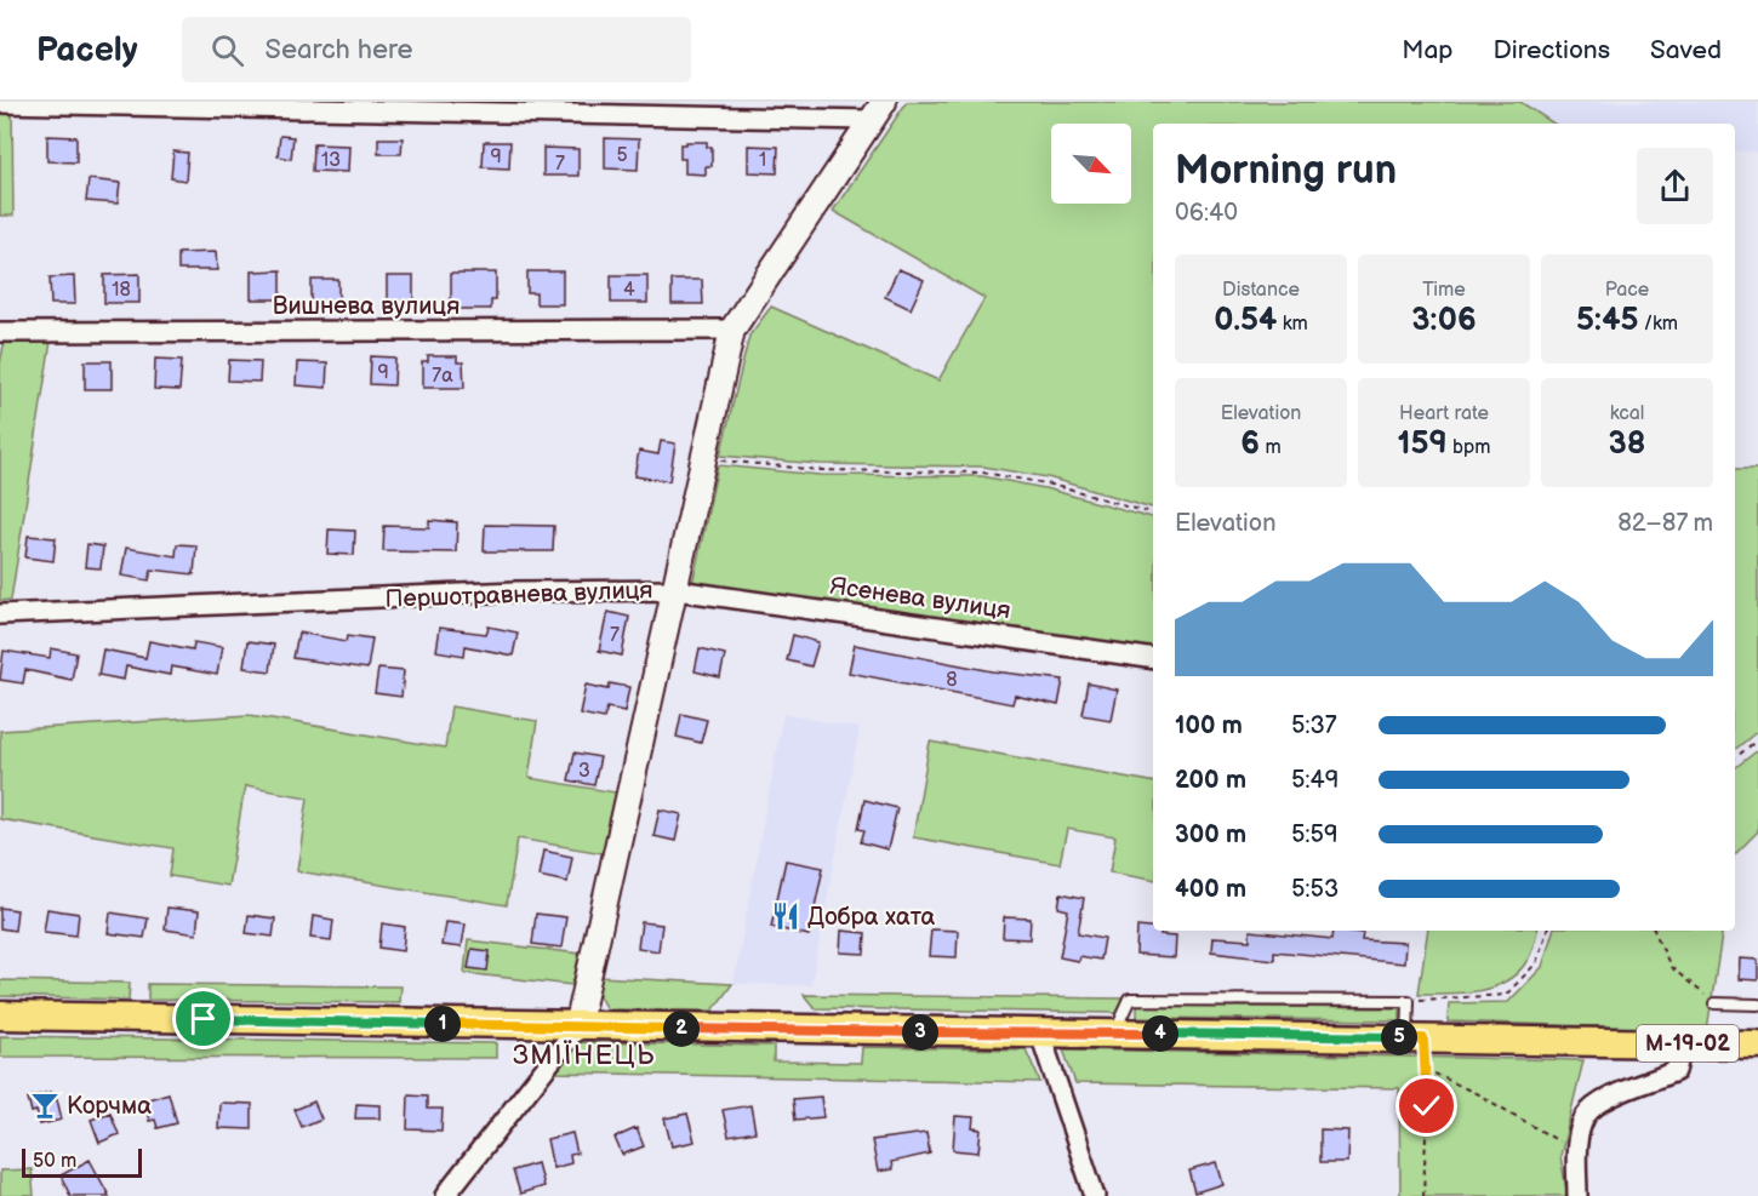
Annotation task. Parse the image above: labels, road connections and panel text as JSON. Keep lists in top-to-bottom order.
{
  "streets": {
    "main road": ["М-19-02"],
    "street": ["Вишнева вулиця", "Першотравнева вулиця", "Ясенева вулиця"]
  },
  "crossings": [
    ["Першотравнева вулиця", "Ясенева вулиця"],
    ["Першотравнева вулиця", "М-19-02"]
  ],
  "districts": ["ЗМІЇНЕЦЬ"],
  "places": {
    "restaurant": ["Добра хата"],
    "bar": ["Корчма"]
  },
  "house_numbers": [
    "5",
    "9",
    "13",
    "1",
    "7",
    "18",
    "4",
    "9",
    "7а",
    "7",
    "8",
    "3"
  ],
  "scale_bar": "50 m",
  "north": "bottom right",
  "page": {
    "header": "Pacely",
    "search": "Search here",
    "nav": ["Map", "Directions", "Saved"],
    "heading": ["Morning run", "06:40"],
    "stats": [
      ["Distance", "0.54 km"],
      ["Time", "3:06"],
      ["Pace", "5:45 /km"],
      ["Elevation", "6 m"],
      ["Heart rate", "159 bpm"],
      ["kcal", "38"]
    ],
    "chart": ["Elevation", "82–87 m"],
    "list": [
      {
        "name": "100 m",
        "note": "5:37"
      },
      {
        "name": "200 m",
        "note": "5:49"
      },
      {
        "name": "300 m",
        "note": "5:59"
      },
      {
        "name": "400 m",
        "note": "5:53"
      }
    ],
    "pins": [
      "1",
      "2",
      "3",
      "4",
      "5"
    ],
    "scale": "50 m"
  }
}
